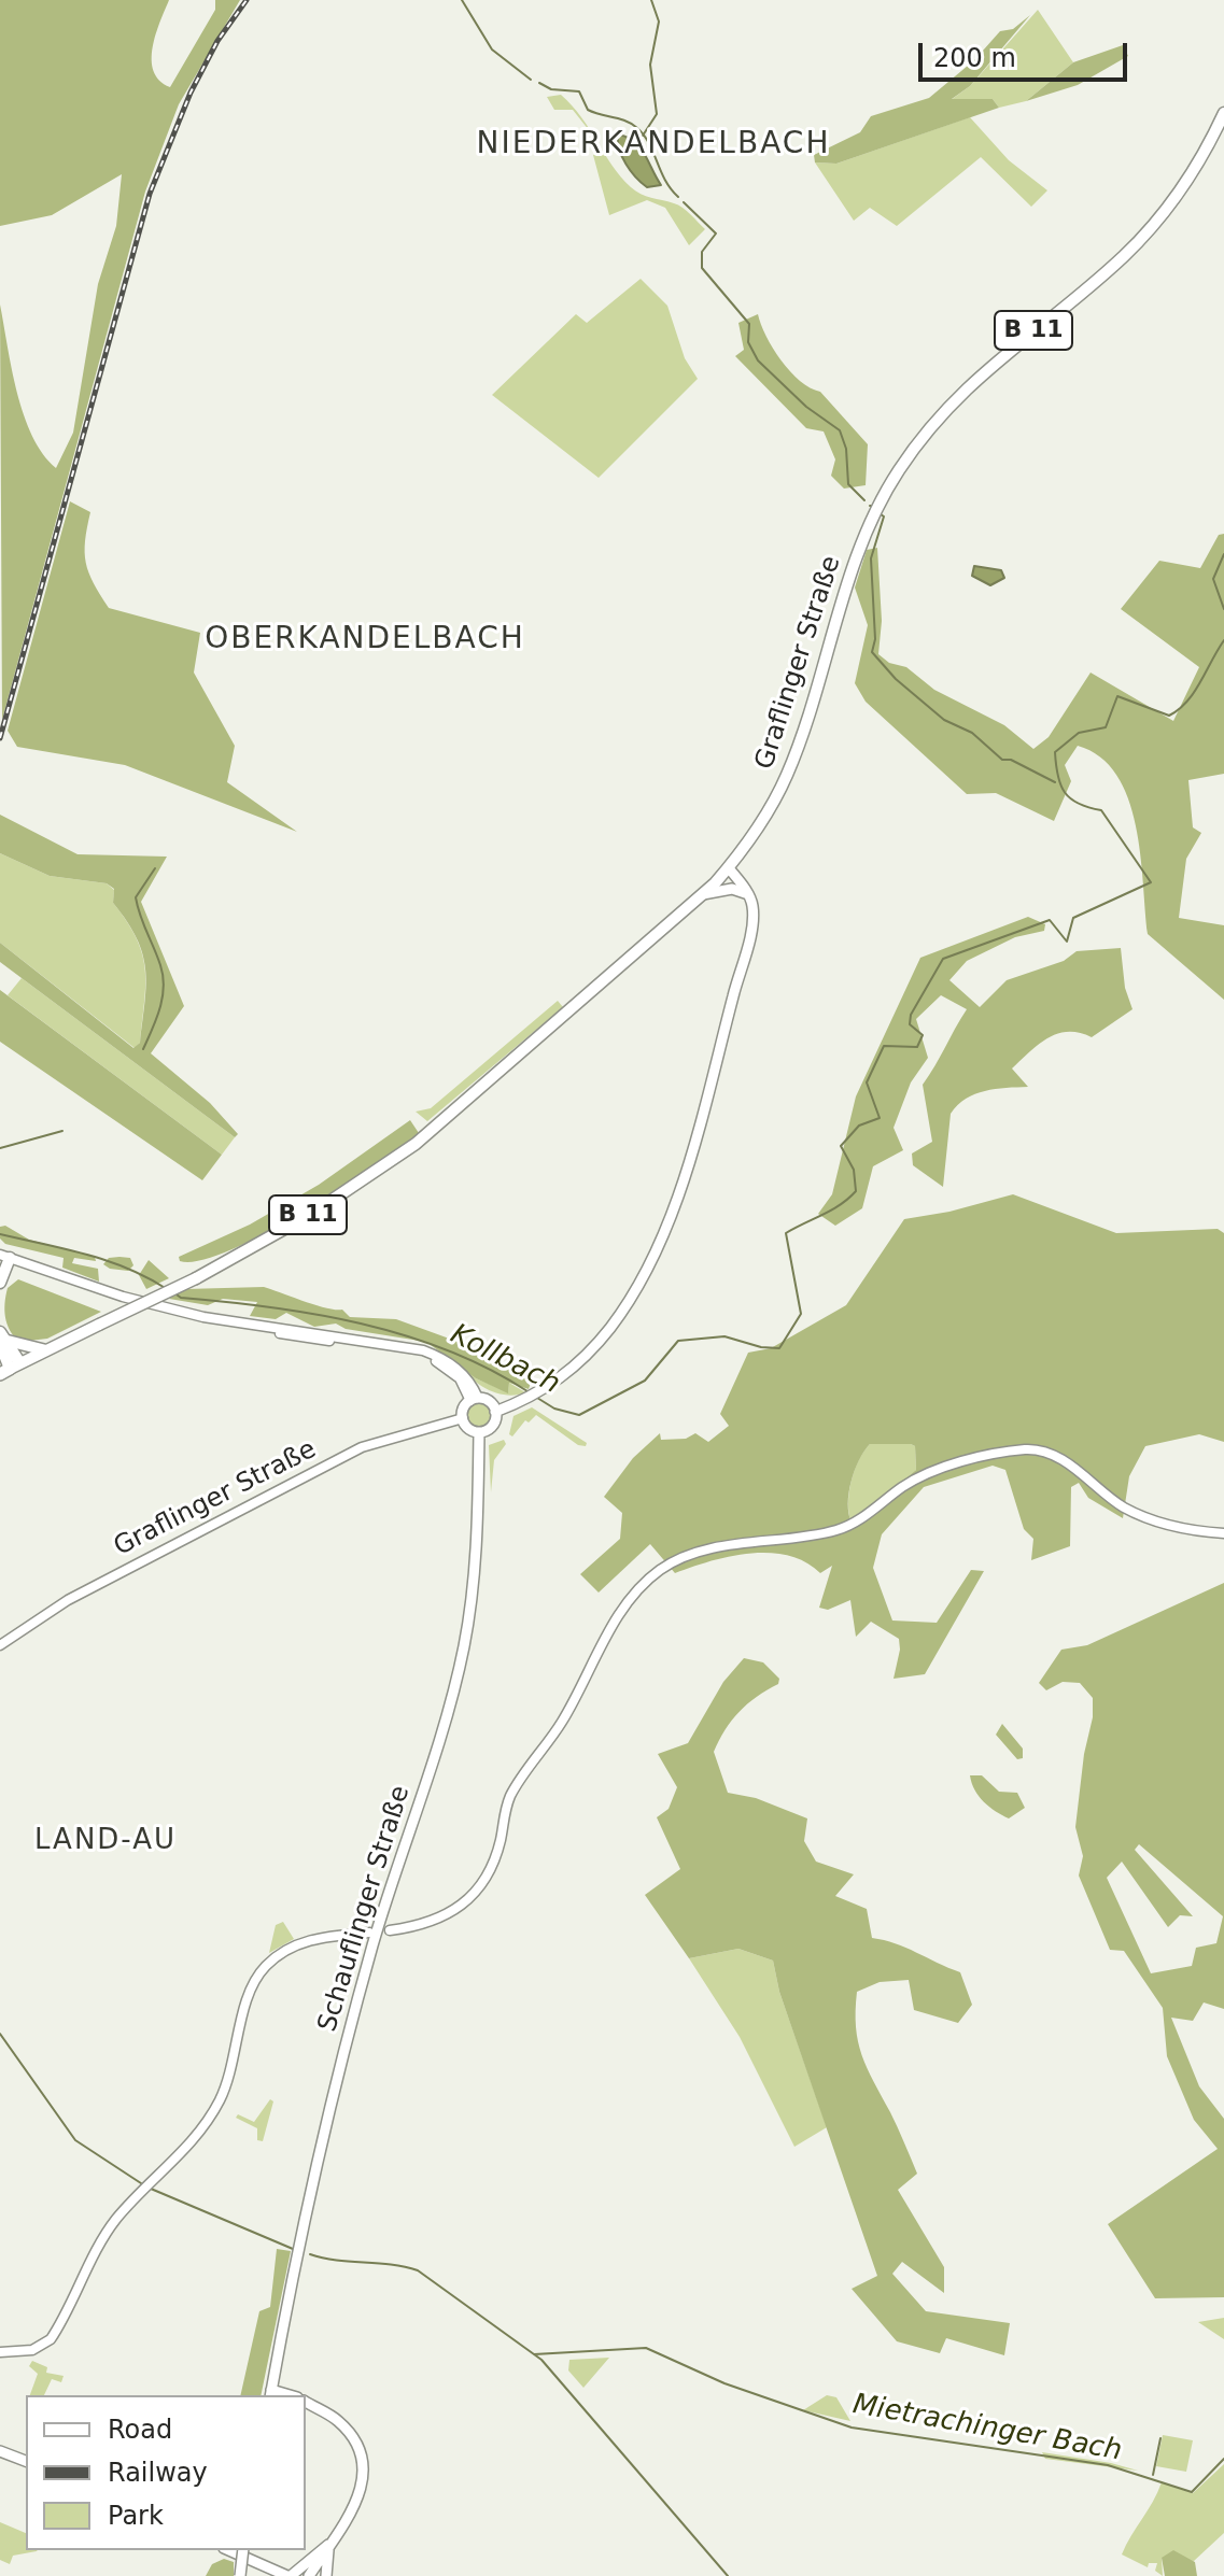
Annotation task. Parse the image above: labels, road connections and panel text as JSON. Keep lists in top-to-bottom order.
{
  "streets": {
    "main road": ["B 11", "Graflinger Straße", "Schauflinger Straße"]
  },
  "crossings": [
    ["B 11", "Graflinger Straße"],
    ["Graflinger Straße", "Schauflinger Straße"]
  ],
  "districts": ["NIEDERKANDELBACH", "OBERKANDELBACH", "LAND-AU"],
  "water": ["Kollbach", "Mietrachinger Bach"],
  "legend": ["Road", "Railway", "Park"],
  "scale_bar": "200 m"
}
